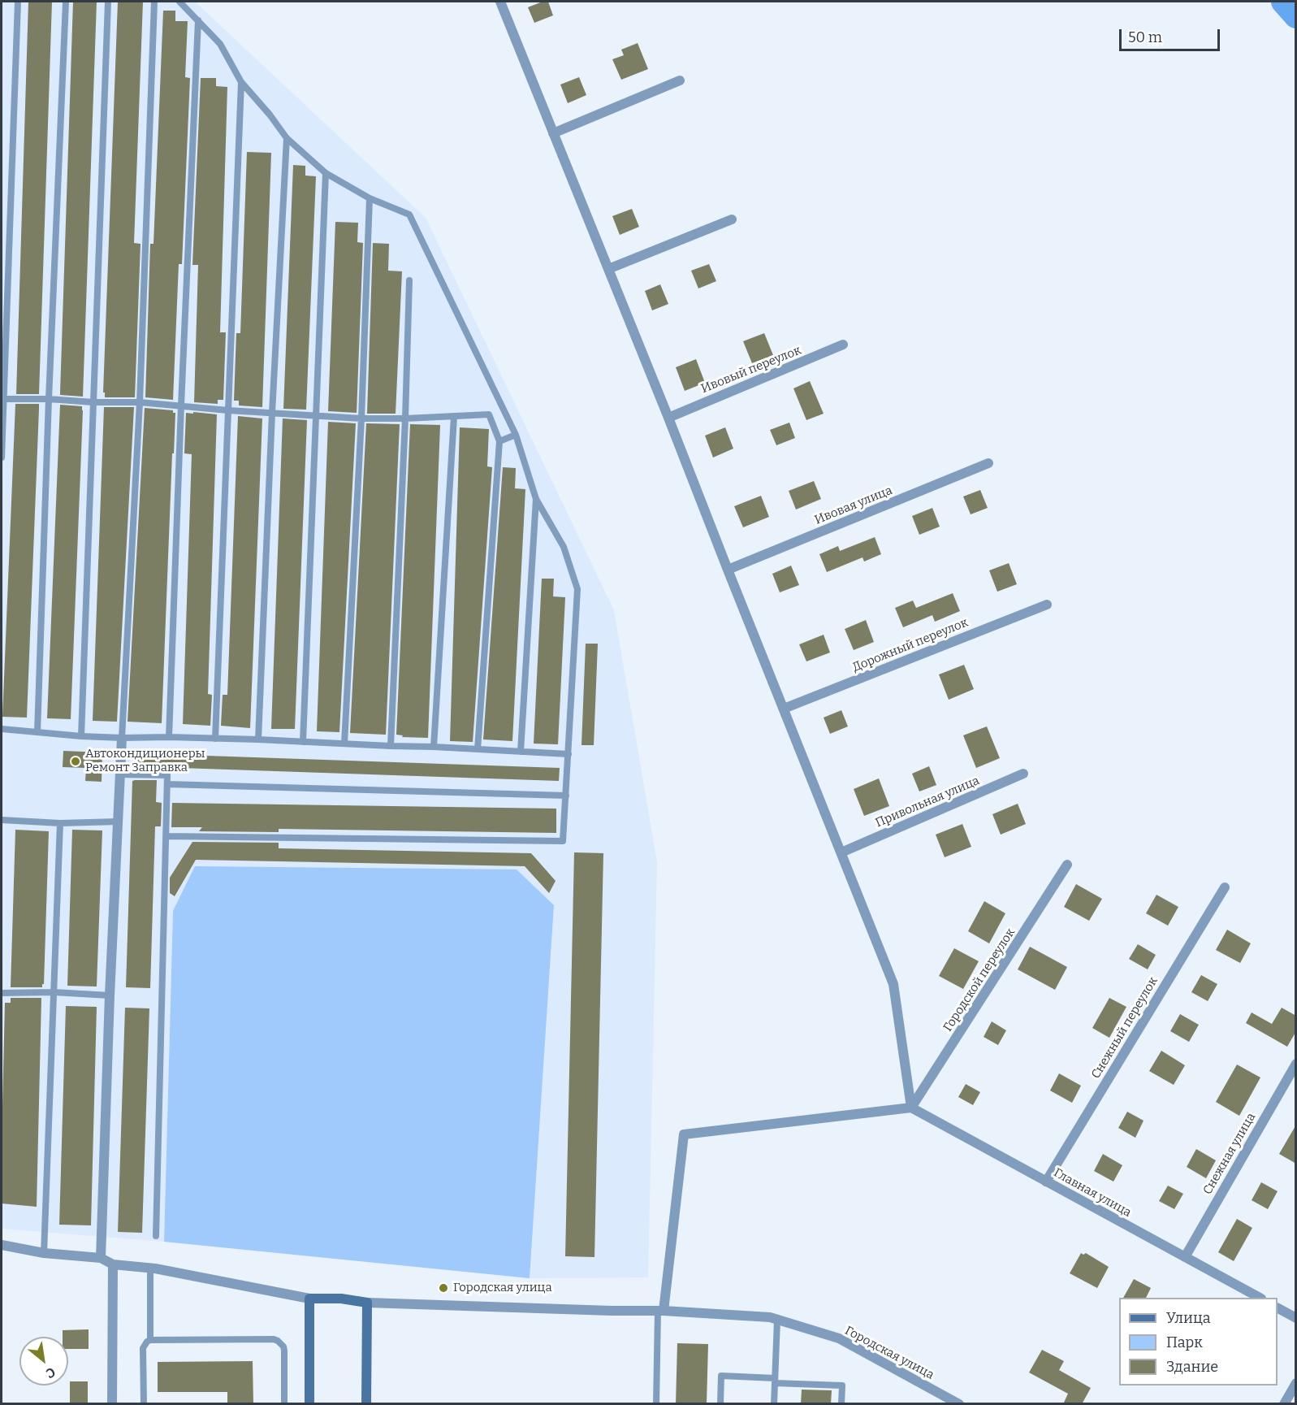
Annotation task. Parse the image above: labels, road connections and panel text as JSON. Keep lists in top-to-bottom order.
{
  "streets": {
    "main road": ["Городская улица"],
    "street": [
      "Ивовый переулок",
      "Ивовая улица",
      "Дорожный переулок",
      "Привольная улица",
      "Городской переулок",
      "Снежный переулок",
      "Снежная улица",
      "Главная улица"
    ]
  },
  "crossings": [
    ["Городской переулок", "Главная улица"],
    ["Снежный переулок", "Главная улица"],
    ["Снежная улица", "Главная улица"]
  ],
  "places": ["Автокондиционеры Ремонт Заправка", "Городская улица"],
  "legend": ["Улица", "Парк", "Здание"],
  "scale_bar": "50 m",
  "north": "bottom right"
}
